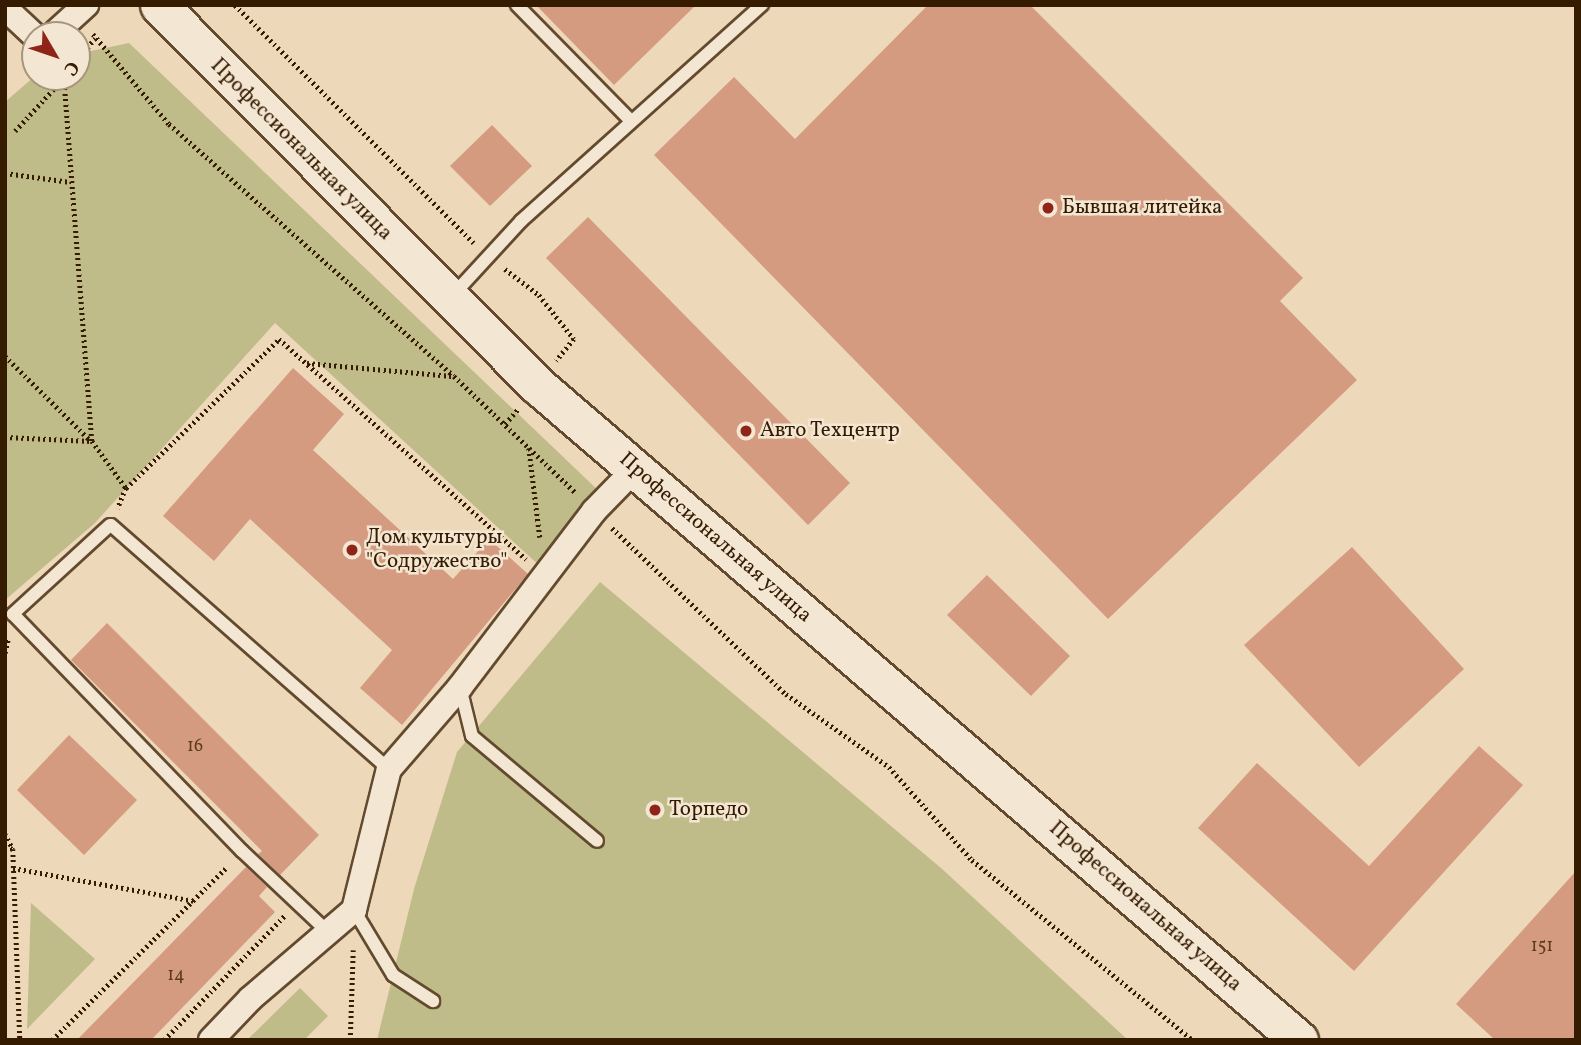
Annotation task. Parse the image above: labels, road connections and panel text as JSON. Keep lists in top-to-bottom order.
{
  "streets": {
    "main road": ["Профессиональная улица"]
  },
  "places": [
    "Бывшая литейка",
    "Авто Техцентр",
    "Дом культуры \"Содружество\"",
    "Торпедо"
  ],
  "house_numbers": ["16", "151", "14"],
  "north": "bottom right"
}
